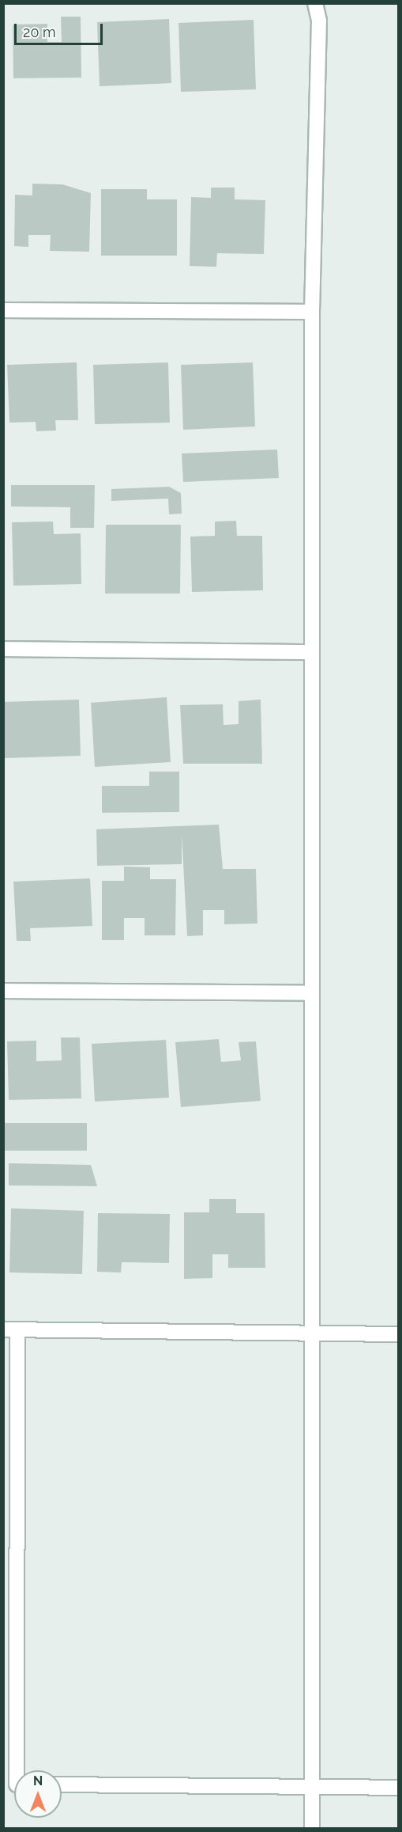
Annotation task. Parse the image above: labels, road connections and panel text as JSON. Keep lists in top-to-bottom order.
{
  "scale_bar": "20 m",
  "north": "top"
}
